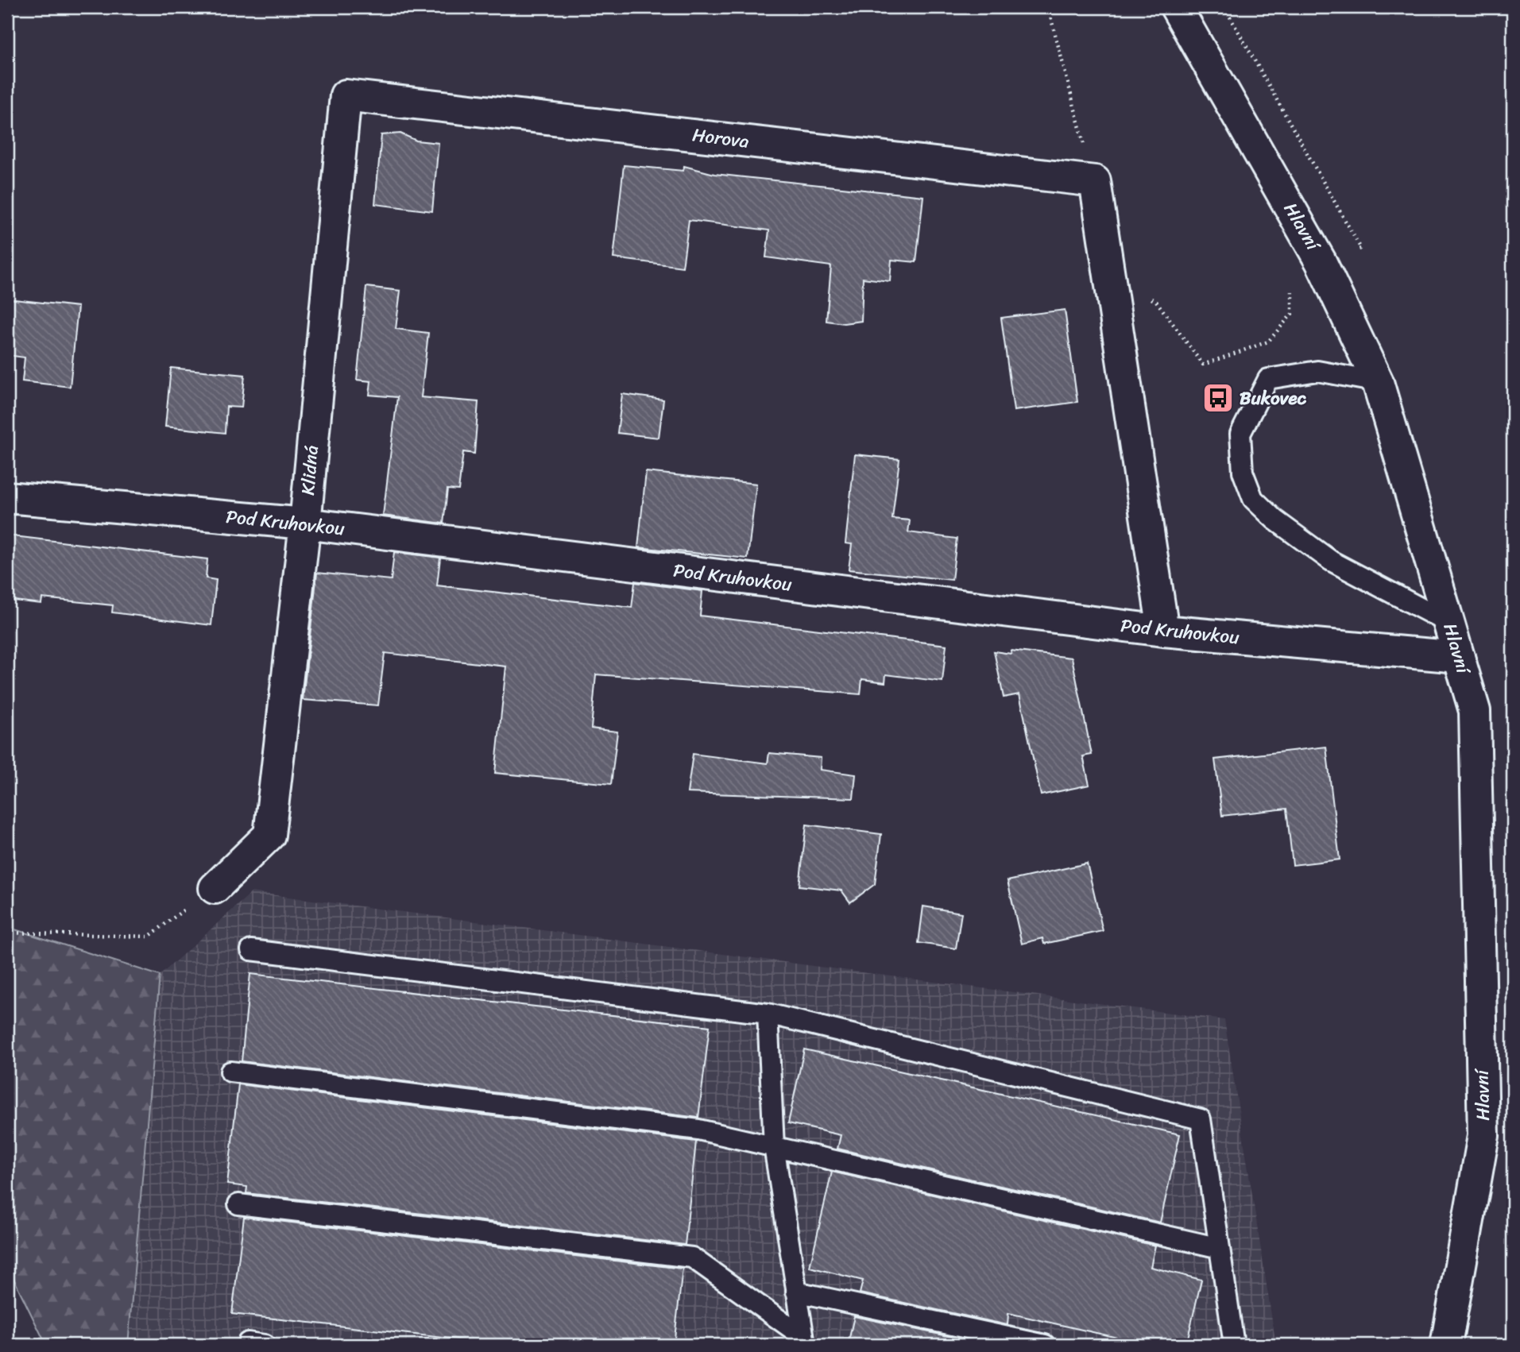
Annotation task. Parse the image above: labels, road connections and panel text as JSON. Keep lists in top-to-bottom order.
{
  "streets": {
    "street": [
      "Horova",
      "Hlavní",
      "Klidná",
      "Pod Kruhovkou"
    ]
  },
  "crossings": [
    ["Horova", "Klidná"],
    ["Hlavní", "Pod Kruhovkou"],
    ["Klidná", "Pod Kruhovkou"]
  ],
  "places": {
    "bus stop": ["Bukovec"]
  }
}
